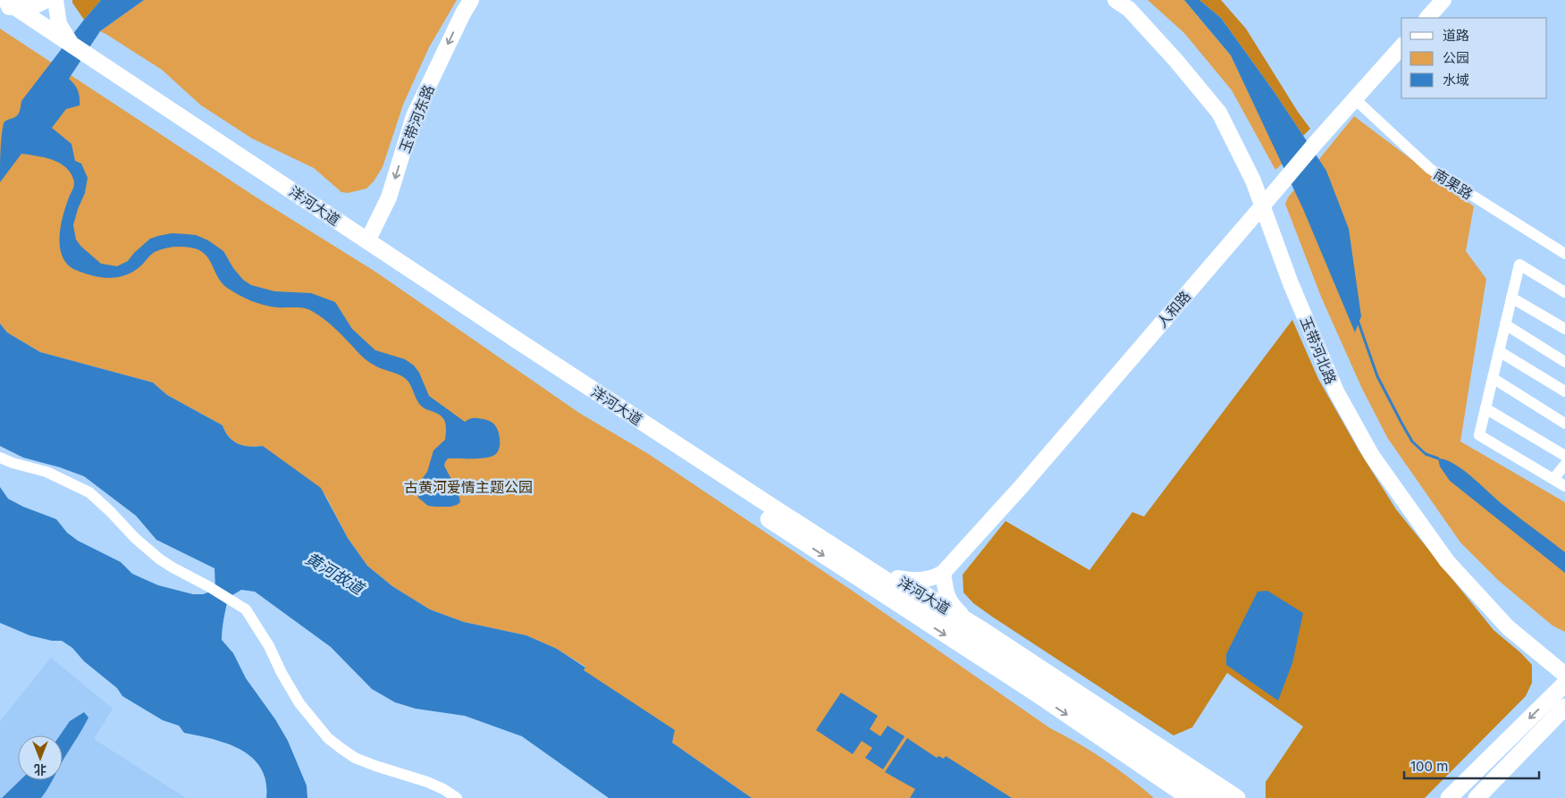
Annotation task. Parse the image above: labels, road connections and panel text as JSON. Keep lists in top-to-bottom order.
{
  "streets": {
    "main road": ["洋河大道"],
    "street": [
      "玉带河东路",
      "南果路",
      "人和路",
      "玉带河北路"
    ]
  },
  "crossings": [
    ["玉带河东路", "洋河大道"],
    ["南果路", "人和路"],
    ["人和路", "玉带河北路"]
  ],
  "one_way": ["玉带河东路"],
  "water": ["黄河故道"],
  "parks": ["古黄河爱情主题公园"],
  "legend": ["道路", "公园", "水域"],
  "scale_bar": "100 m",
  "north": "bottom"
}
